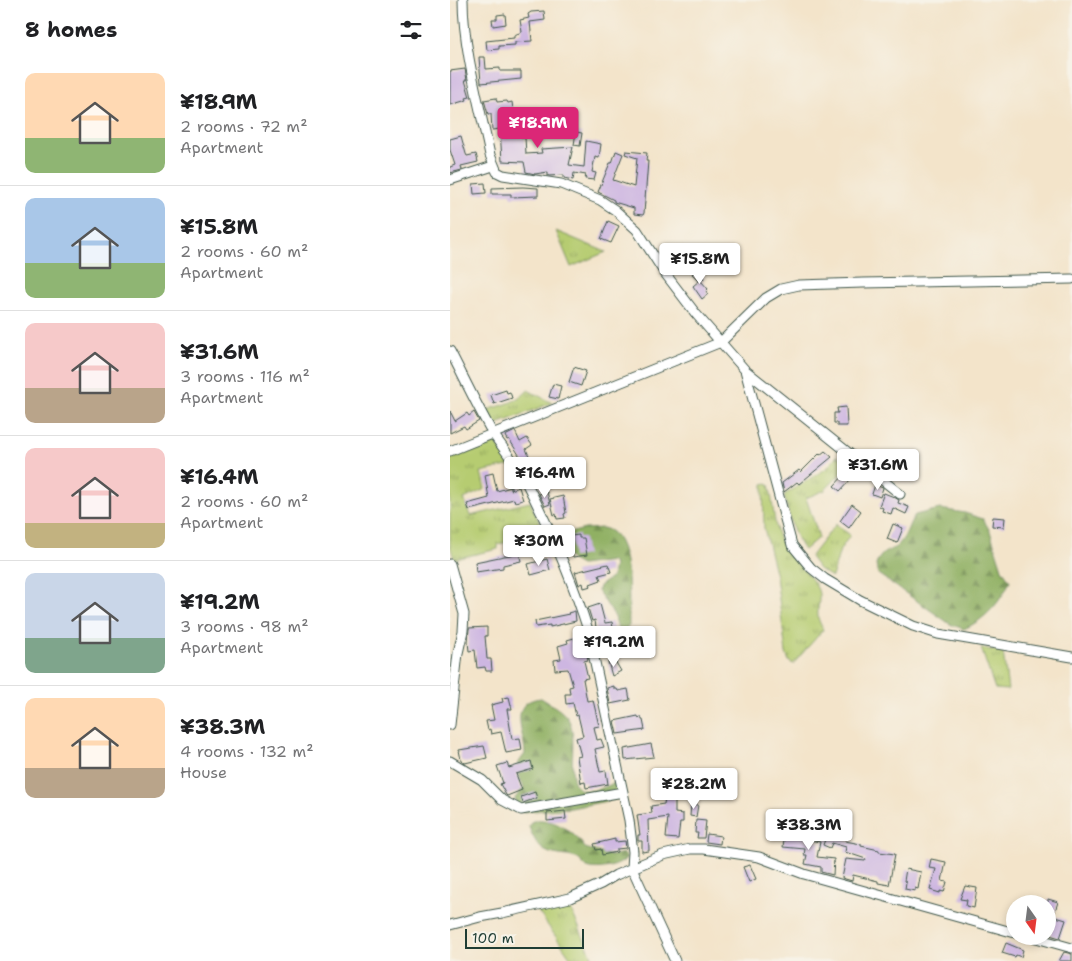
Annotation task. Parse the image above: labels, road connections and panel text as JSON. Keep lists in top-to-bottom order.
{
  "scale_bar": "100 m",
  "north": "bottom",
  "page": {
    "heading": "8 homes",
    "list": [
      {
        "name": "¥18.9M",
        "note": "2 rooms · 72 m² · Apartment"
      },
      {
        "name": "¥15.8M",
        "note": "2 rooms · 60 m² · Apartment"
      },
      {
        "name": "¥31.6M",
        "note": "3 rooms · 116 m² · Apartment"
      },
      {
        "name": "¥16.4M",
        "note": "2 rooms · 60 m² · Apartment"
      },
      {
        "name": "¥19.2M",
        "note": "3 rooms · 98 m² · Apartment"
      },
      {
        "name": "¥38.3M",
        "note": "4 rooms · 132 m² · House"
      }
    ],
    "price": [
      "¥18.9M",
      "¥15.8M",
      "¥31.6M",
      "¥16.4M",
      "¥30M",
      "¥19.2M",
      "¥28.2M",
      "¥38.3M"
    ],
    "scale": "100 m"
  }
}
